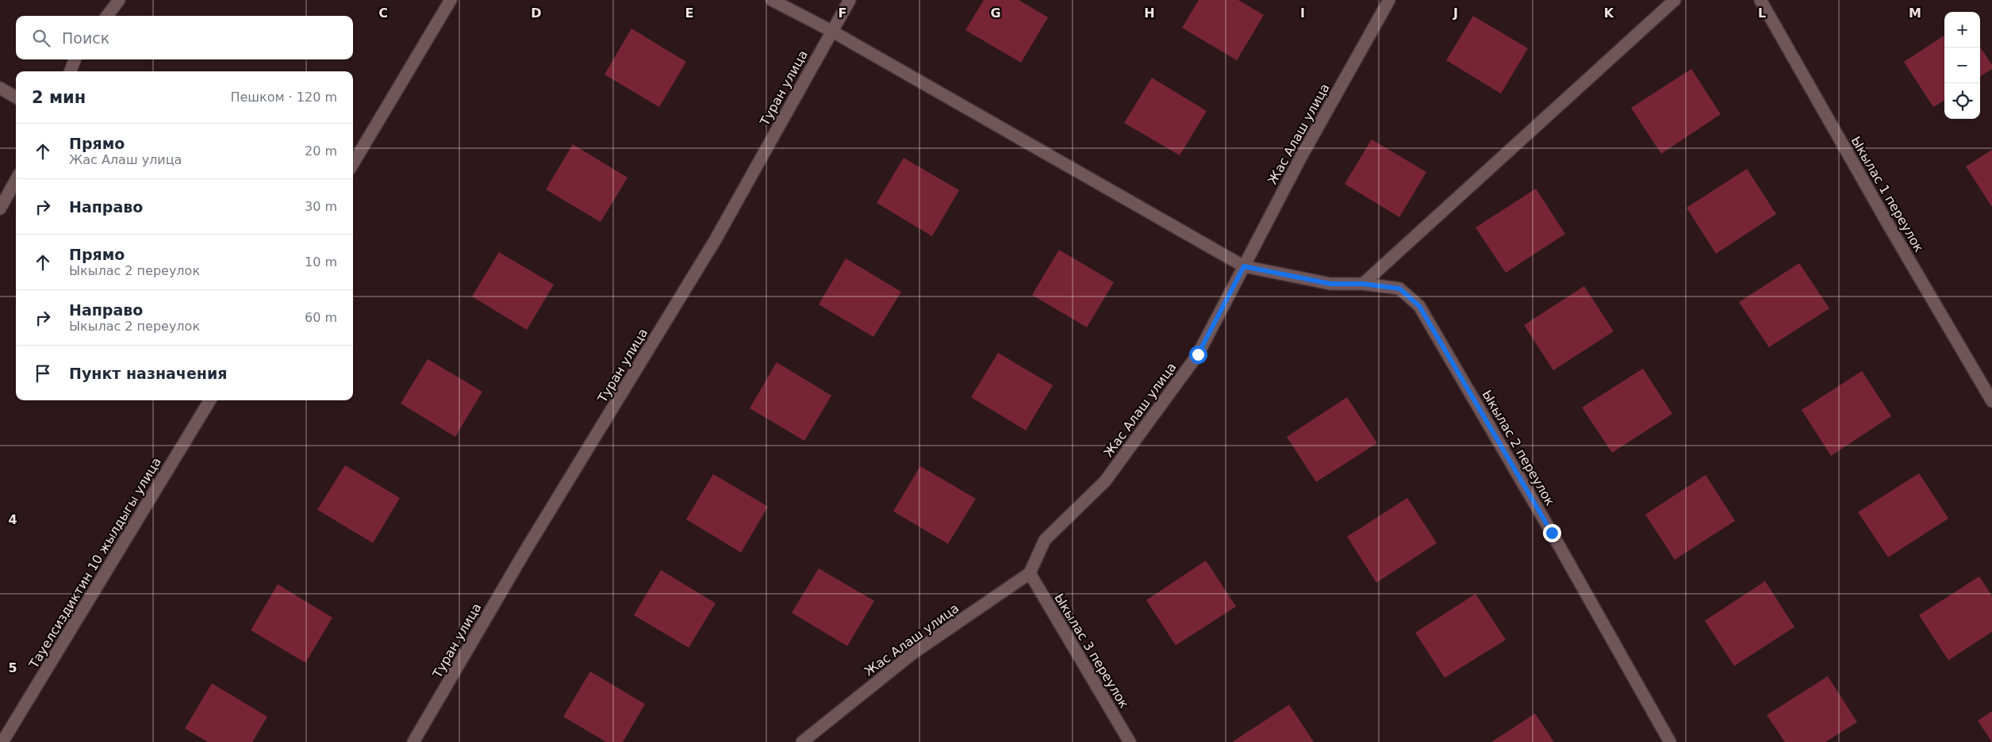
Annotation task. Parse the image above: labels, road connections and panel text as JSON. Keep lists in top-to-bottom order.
{
  "streets": {
    "street": [
      "Туран улица",
      "Жас Алаш улица",
      "Ыкылас 1 переулок",
      "Ыкылас 2 переулок",
      "Тауелсиздиктин 10 жылдыгы улица",
      "Ыкылас 3 переулок"
    ]
  },
  "crossings": [
    ["Туран улица", "Ыкылас 2 переулок"],
    ["Жас Алаш улица", "Ыкылас 2 переулок"],
    ["Жас Алаш улица", "Ыкылас 3 переулок"]
  ],
  "page": {
    "map_buttons": ["+", "−"],
    "search": "Поиск",
    "heading": ["2 мин", "Пешком · 120 m"],
    "list": [
      ["Прямо", "Жас Алаш улица", "20 m"],
      ["Направо", "30 m"],
      ["Прямо", "Ыкылас 2 переулок", "10 m"],
      ["Направо", "Ыкылас 2 переулок", "60 m"],
      "Пункт назначения"
    ]
  },
  "grid": {
    "columns": [
      "C",
      "D",
      "E",
      "F",
      "G",
      "H",
      "I",
      "J",
      "K",
      "L",
      "M"
    ],
    "rows": ["4", "5"]
  }
}
